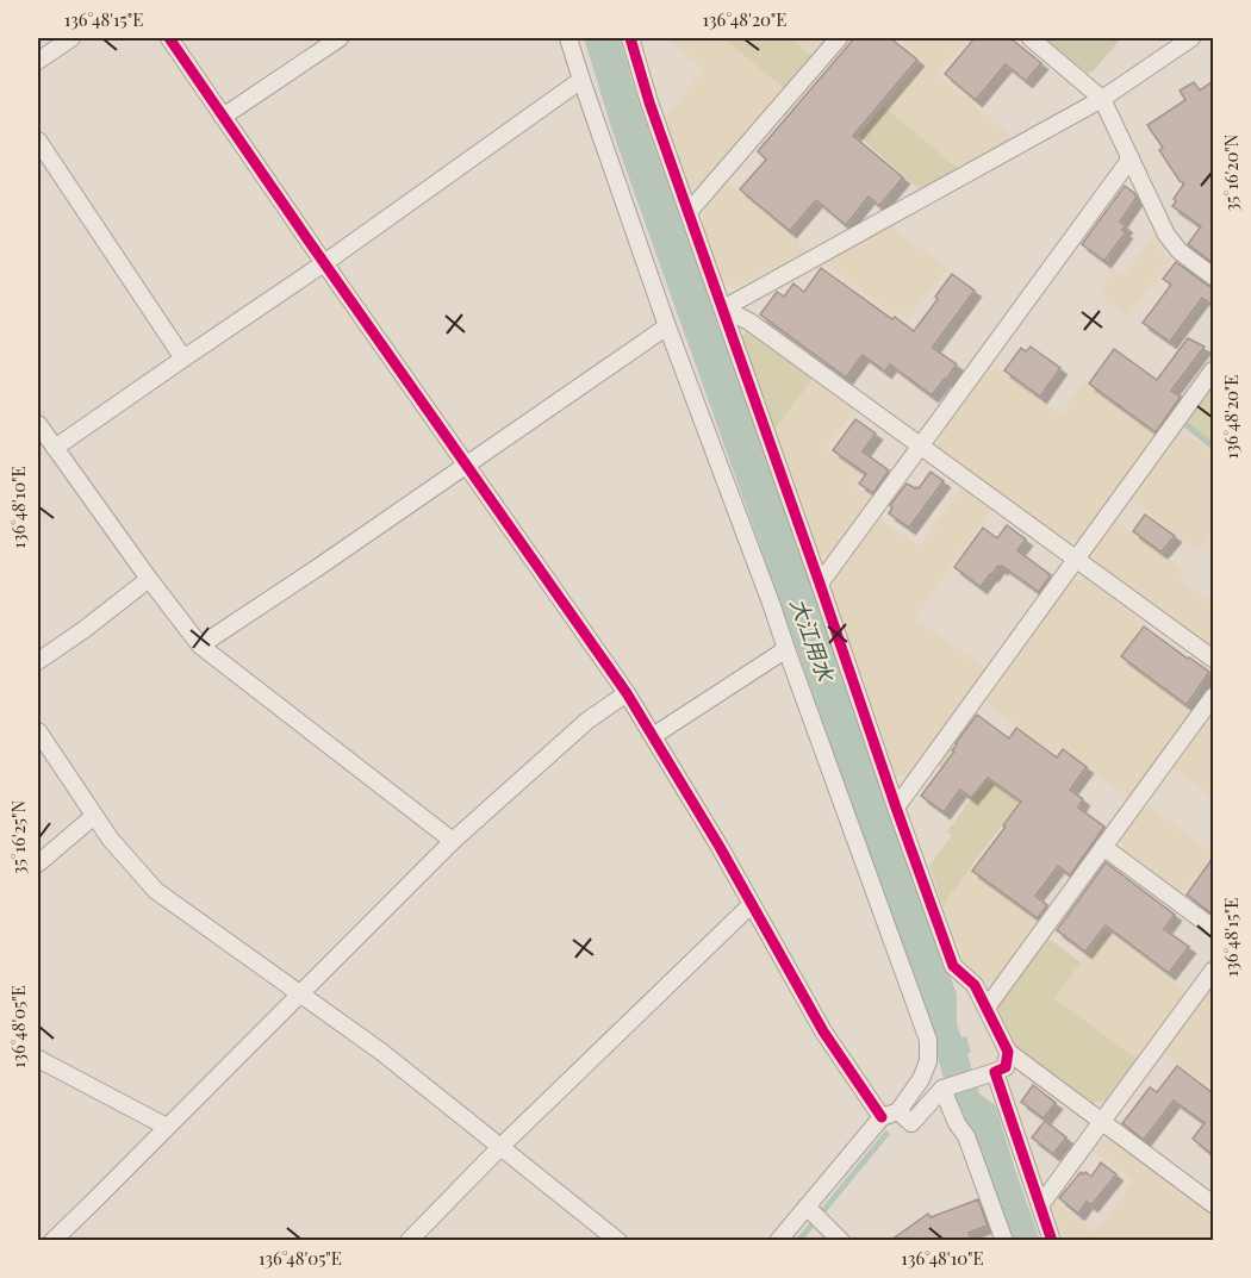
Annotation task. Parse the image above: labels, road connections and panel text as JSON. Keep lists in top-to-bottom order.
{
  "water": ["大江用水"],
  "coordinates": [
    "136°48'15\"E",
    "136°48'20\"E",
    "35°16'20\"N",
    "136°48'10\"E",
    "35°16'25\"N",
    "136°48'05\"E"
  ]
}
